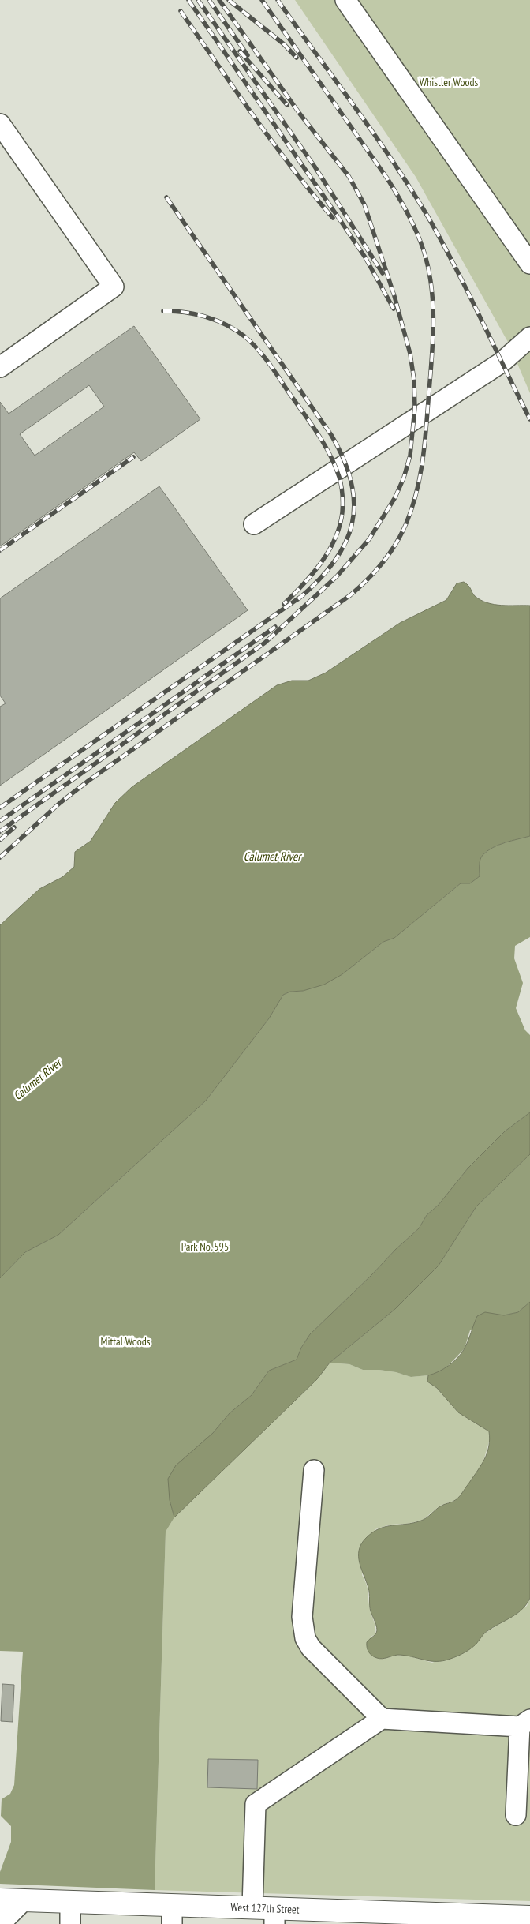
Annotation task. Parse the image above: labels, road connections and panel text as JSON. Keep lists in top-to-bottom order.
{
  "streets": {
    "main road": ["West 127th Street"]
  },
  "water": ["Calumet River"],
  "parks": ["Whistler Woods", "Park No. 595", "Mittal Woods"]
}
